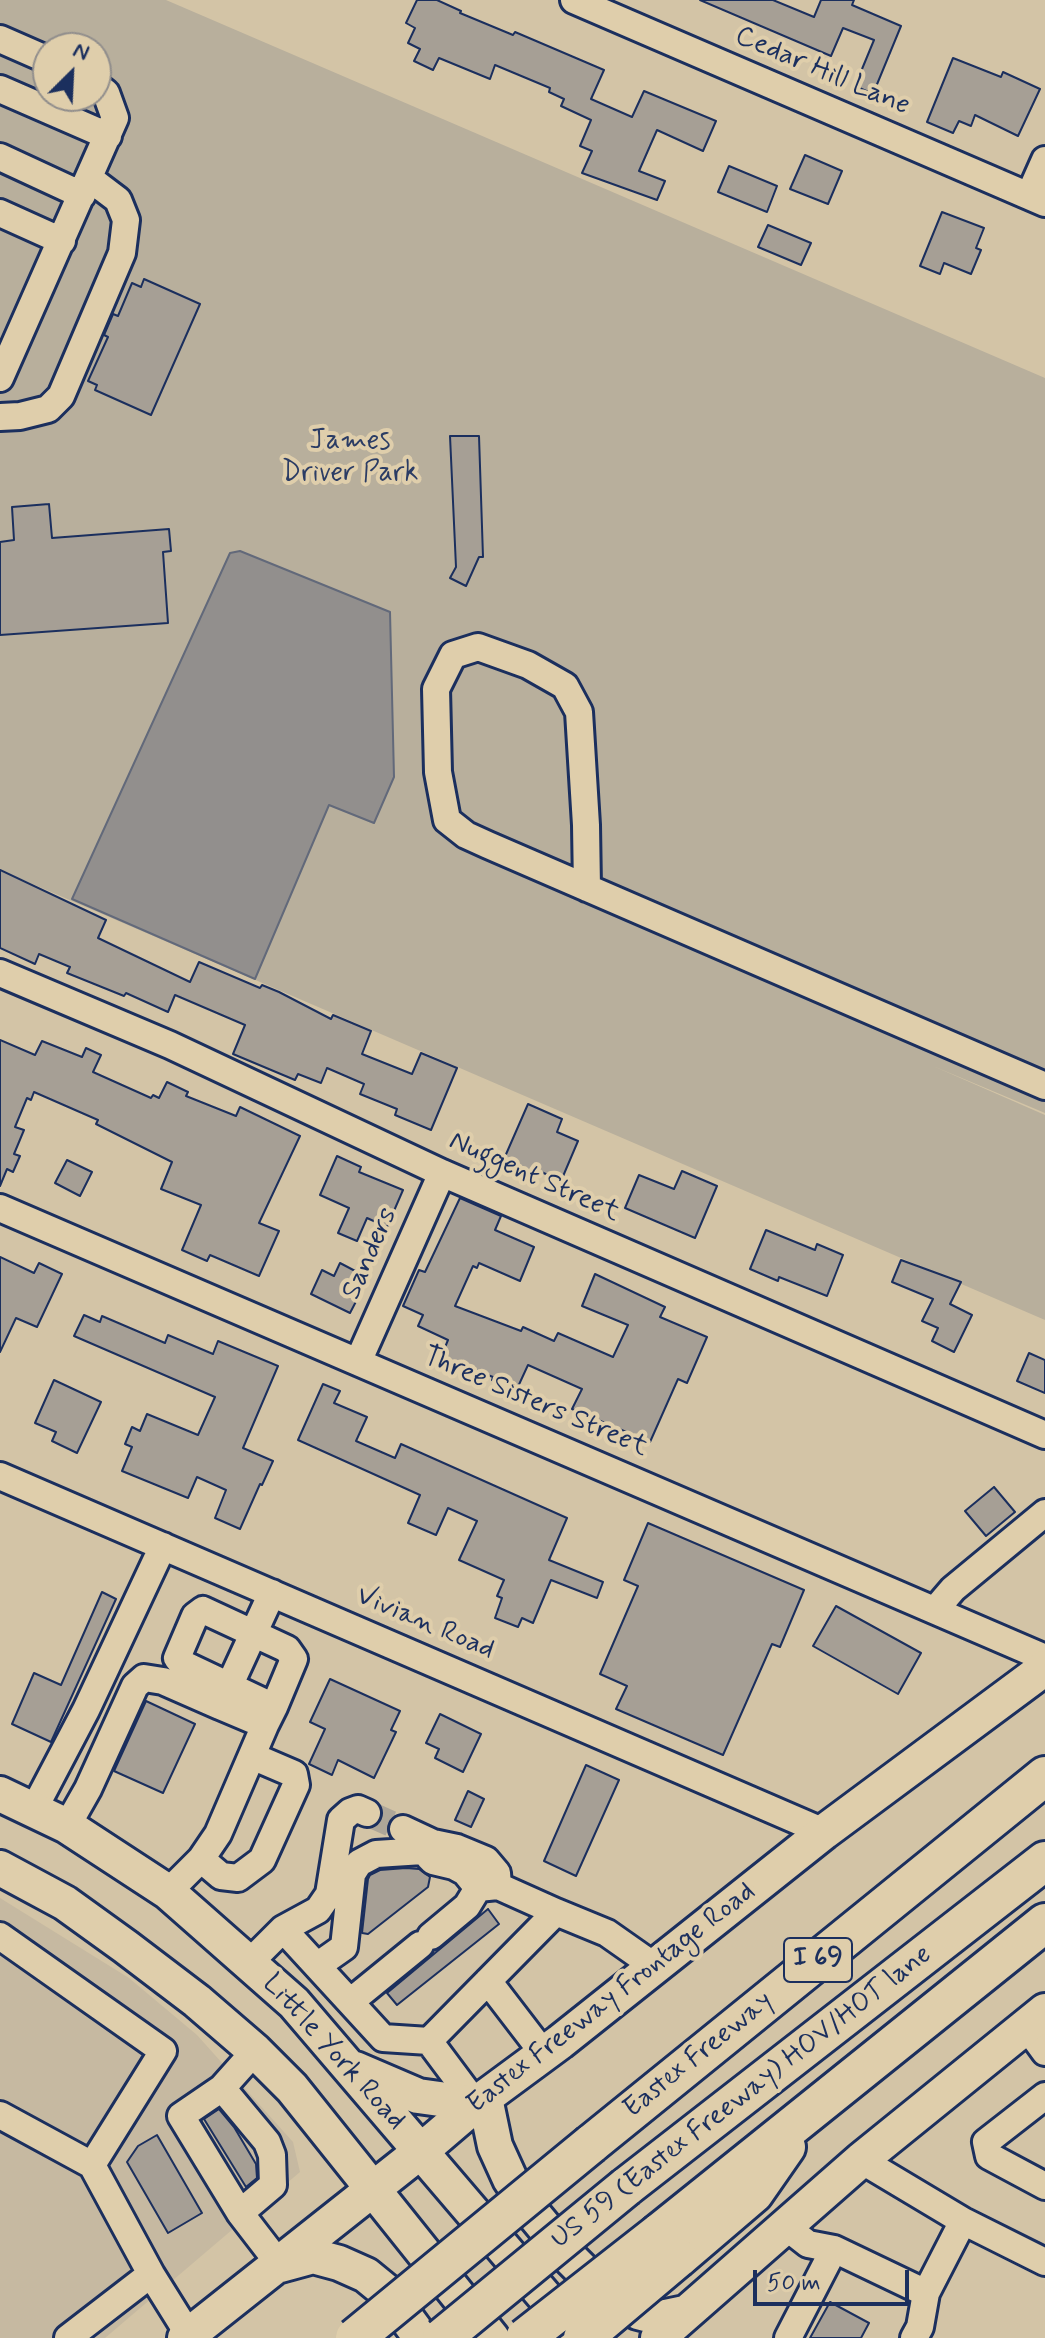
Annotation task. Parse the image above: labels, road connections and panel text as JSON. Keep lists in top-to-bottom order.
{
  "streets": {
    "highway": ["I 69", "Eastex Freeway", "US 59 (Eastex Freeway) HOV/HOT lane"],
    "main road": ["Eastex Freeway Frontage Road", "Little York Road"],
    "street": [
      "Cedar Hill Lane",
      "Nuggent Street",
      "Sanders",
      "Three Sisters Street",
      "Vivian Road"
    ]
  },
  "crossings": [
    ["Nuggent Street", "Sanders"],
    ["Sanders", "Three Sisters Street"],
    ["Vivian Road", "Eastex Freeway Frontage Road"],
    ["Eastex Freeway Frontage Road", "Little York Road"]
  ],
  "parks": ["James Driver Park"],
  "scale_bar": "50 m",
  "north": "top right"
}
